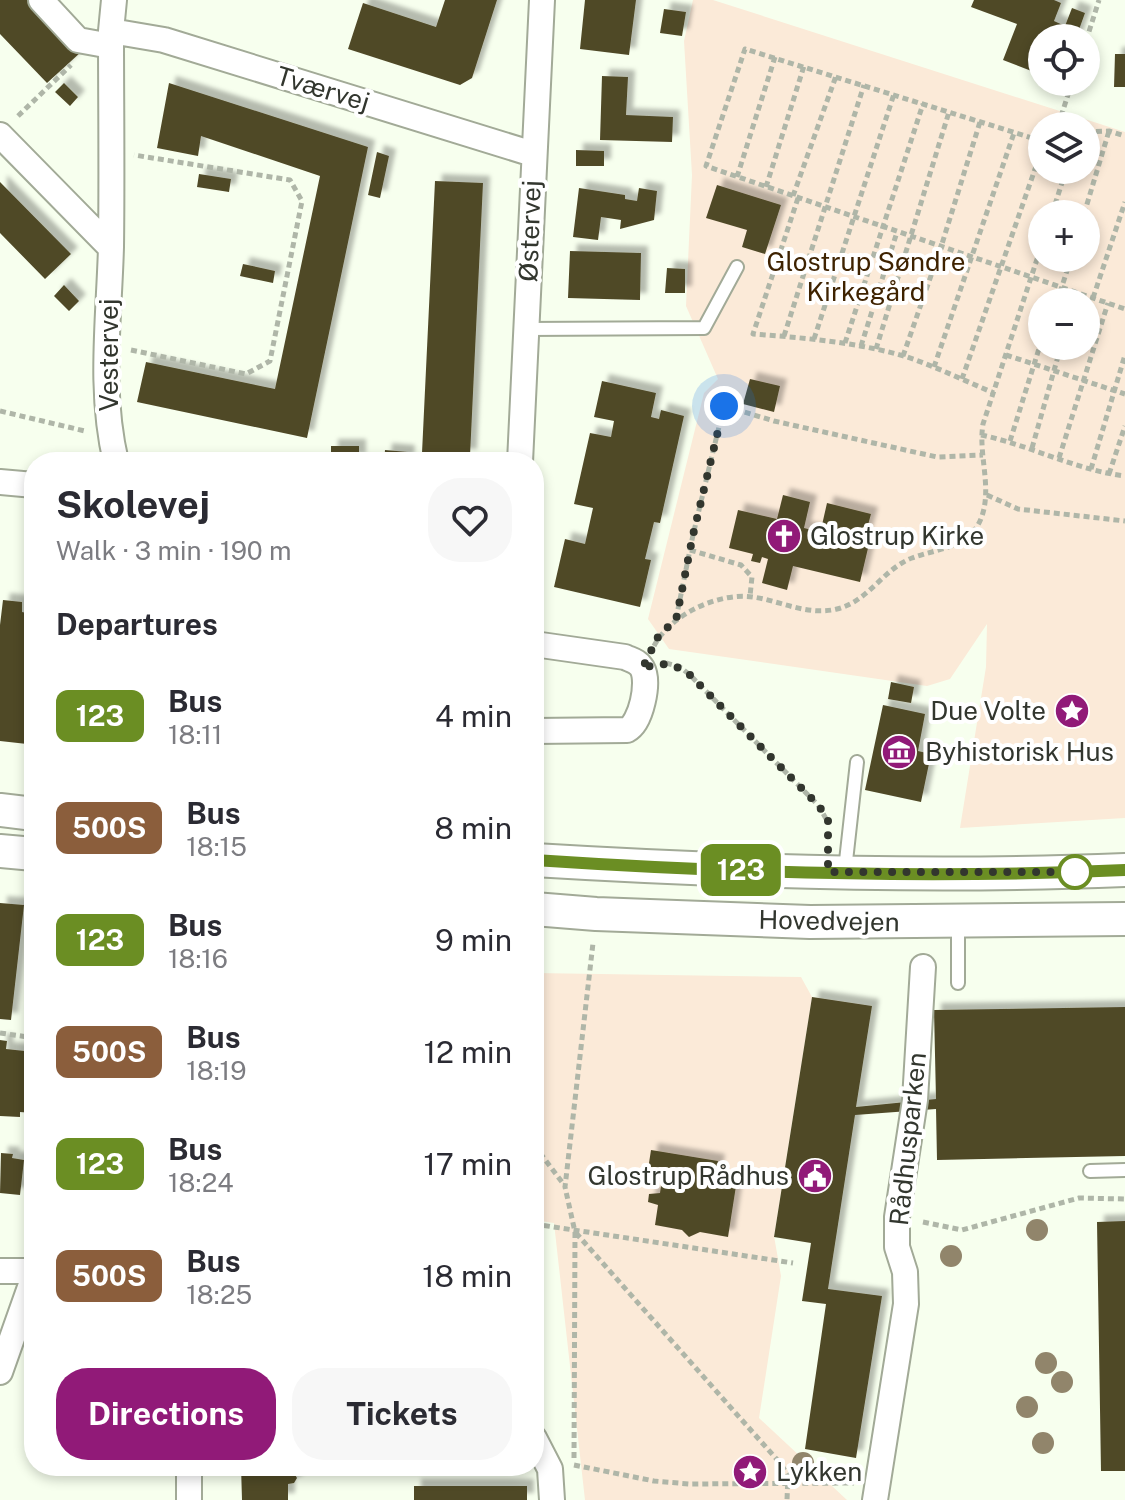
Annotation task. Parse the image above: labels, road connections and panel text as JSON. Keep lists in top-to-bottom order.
{
  "streets": {
    "main road": ["Hovedvejen"],
    "street": [
      "Tværvej",
      "Østervej",
      "Vestervej",
      "Rådhusparken"
    ]
  },
  "crossings": [
    ["Tværvej", "Østervej"],
    ["Tværvej", "Vestervej"]
  ],
  "parks": ["Glostrup Søndre Kirkegård"],
  "places": {
    "church": ["Glostrup Kirke"],
    "place": ["Due Volte", "Lykken"],
    "museum": ["Byhistorisk Hus"],
    "public building": ["Glostrup Rådhus"]
  },
  "lines": ["bus line 123"],
  "page": {
    "on_map": "123",
    "map_buttons": ["+", "−"],
    "heading": [
      ["Skolevej", "Walk · 3 min · 190 m"],
      "Departures"
    ],
    "list": [
      {
        "mark": "123",
        "name": "Bus",
        "note": "18:11",
        "value": "4 min"
      },
      {
        "mark": "500S",
        "name": "Bus",
        "note": "18:15",
        "value": "8 min"
      },
      {
        "mark": "123",
        "name": "Bus",
        "note": "18:16",
        "value": "9 min"
      },
      {
        "mark": "500S",
        "name": "Bus",
        "note": "18:19",
        "value": "12 min"
      },
      {
        "mark": "123",
        "name": "Bus",
        "note": "18:24",
        "value": "17 min"
      },
      {
        "mark": "500S",
        "name": "Bus",
        "note": "18:25",
        "value": "18 min"
      }
    ],
    "buttons": ["Directions", "Tickets"]
  }
}
